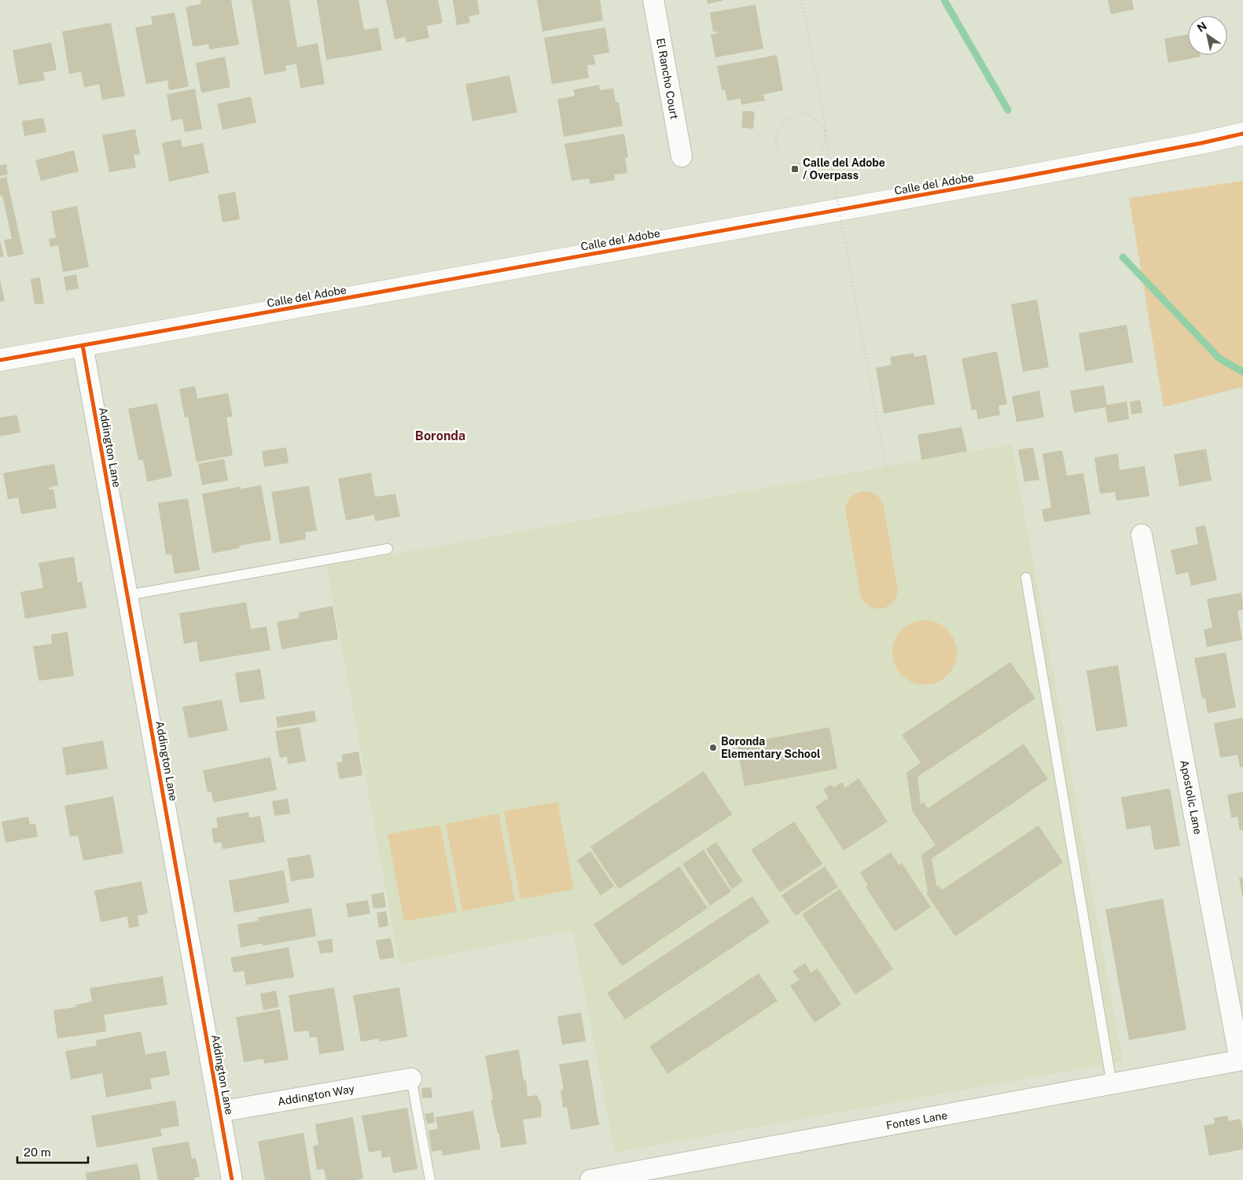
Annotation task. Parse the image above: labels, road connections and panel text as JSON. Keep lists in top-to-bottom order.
{
  "streets": {
    "street": [
      "El Rancho Court",
      "Calle del Adobe",
      "Addington Lane",
      "Apostolic Lane",
      "Addington Way",
      "Fontes Lane"
    ]
  },
  "crossings": [
    ["Calle del Adobe", "Addington Lane"],
    ["Addington Lane", "Addington Way"],
    ["Apostolic Lane", "Fontes Lane"]
  ],
  "districts": ["Boronda"],
  "places": {
    "transit": ["Calle del Adobe / Overpass"],
    "other": ["Boronda Elementary School"]
  },
  "scale_bar": "20 m",
  "north": "top left"
}
